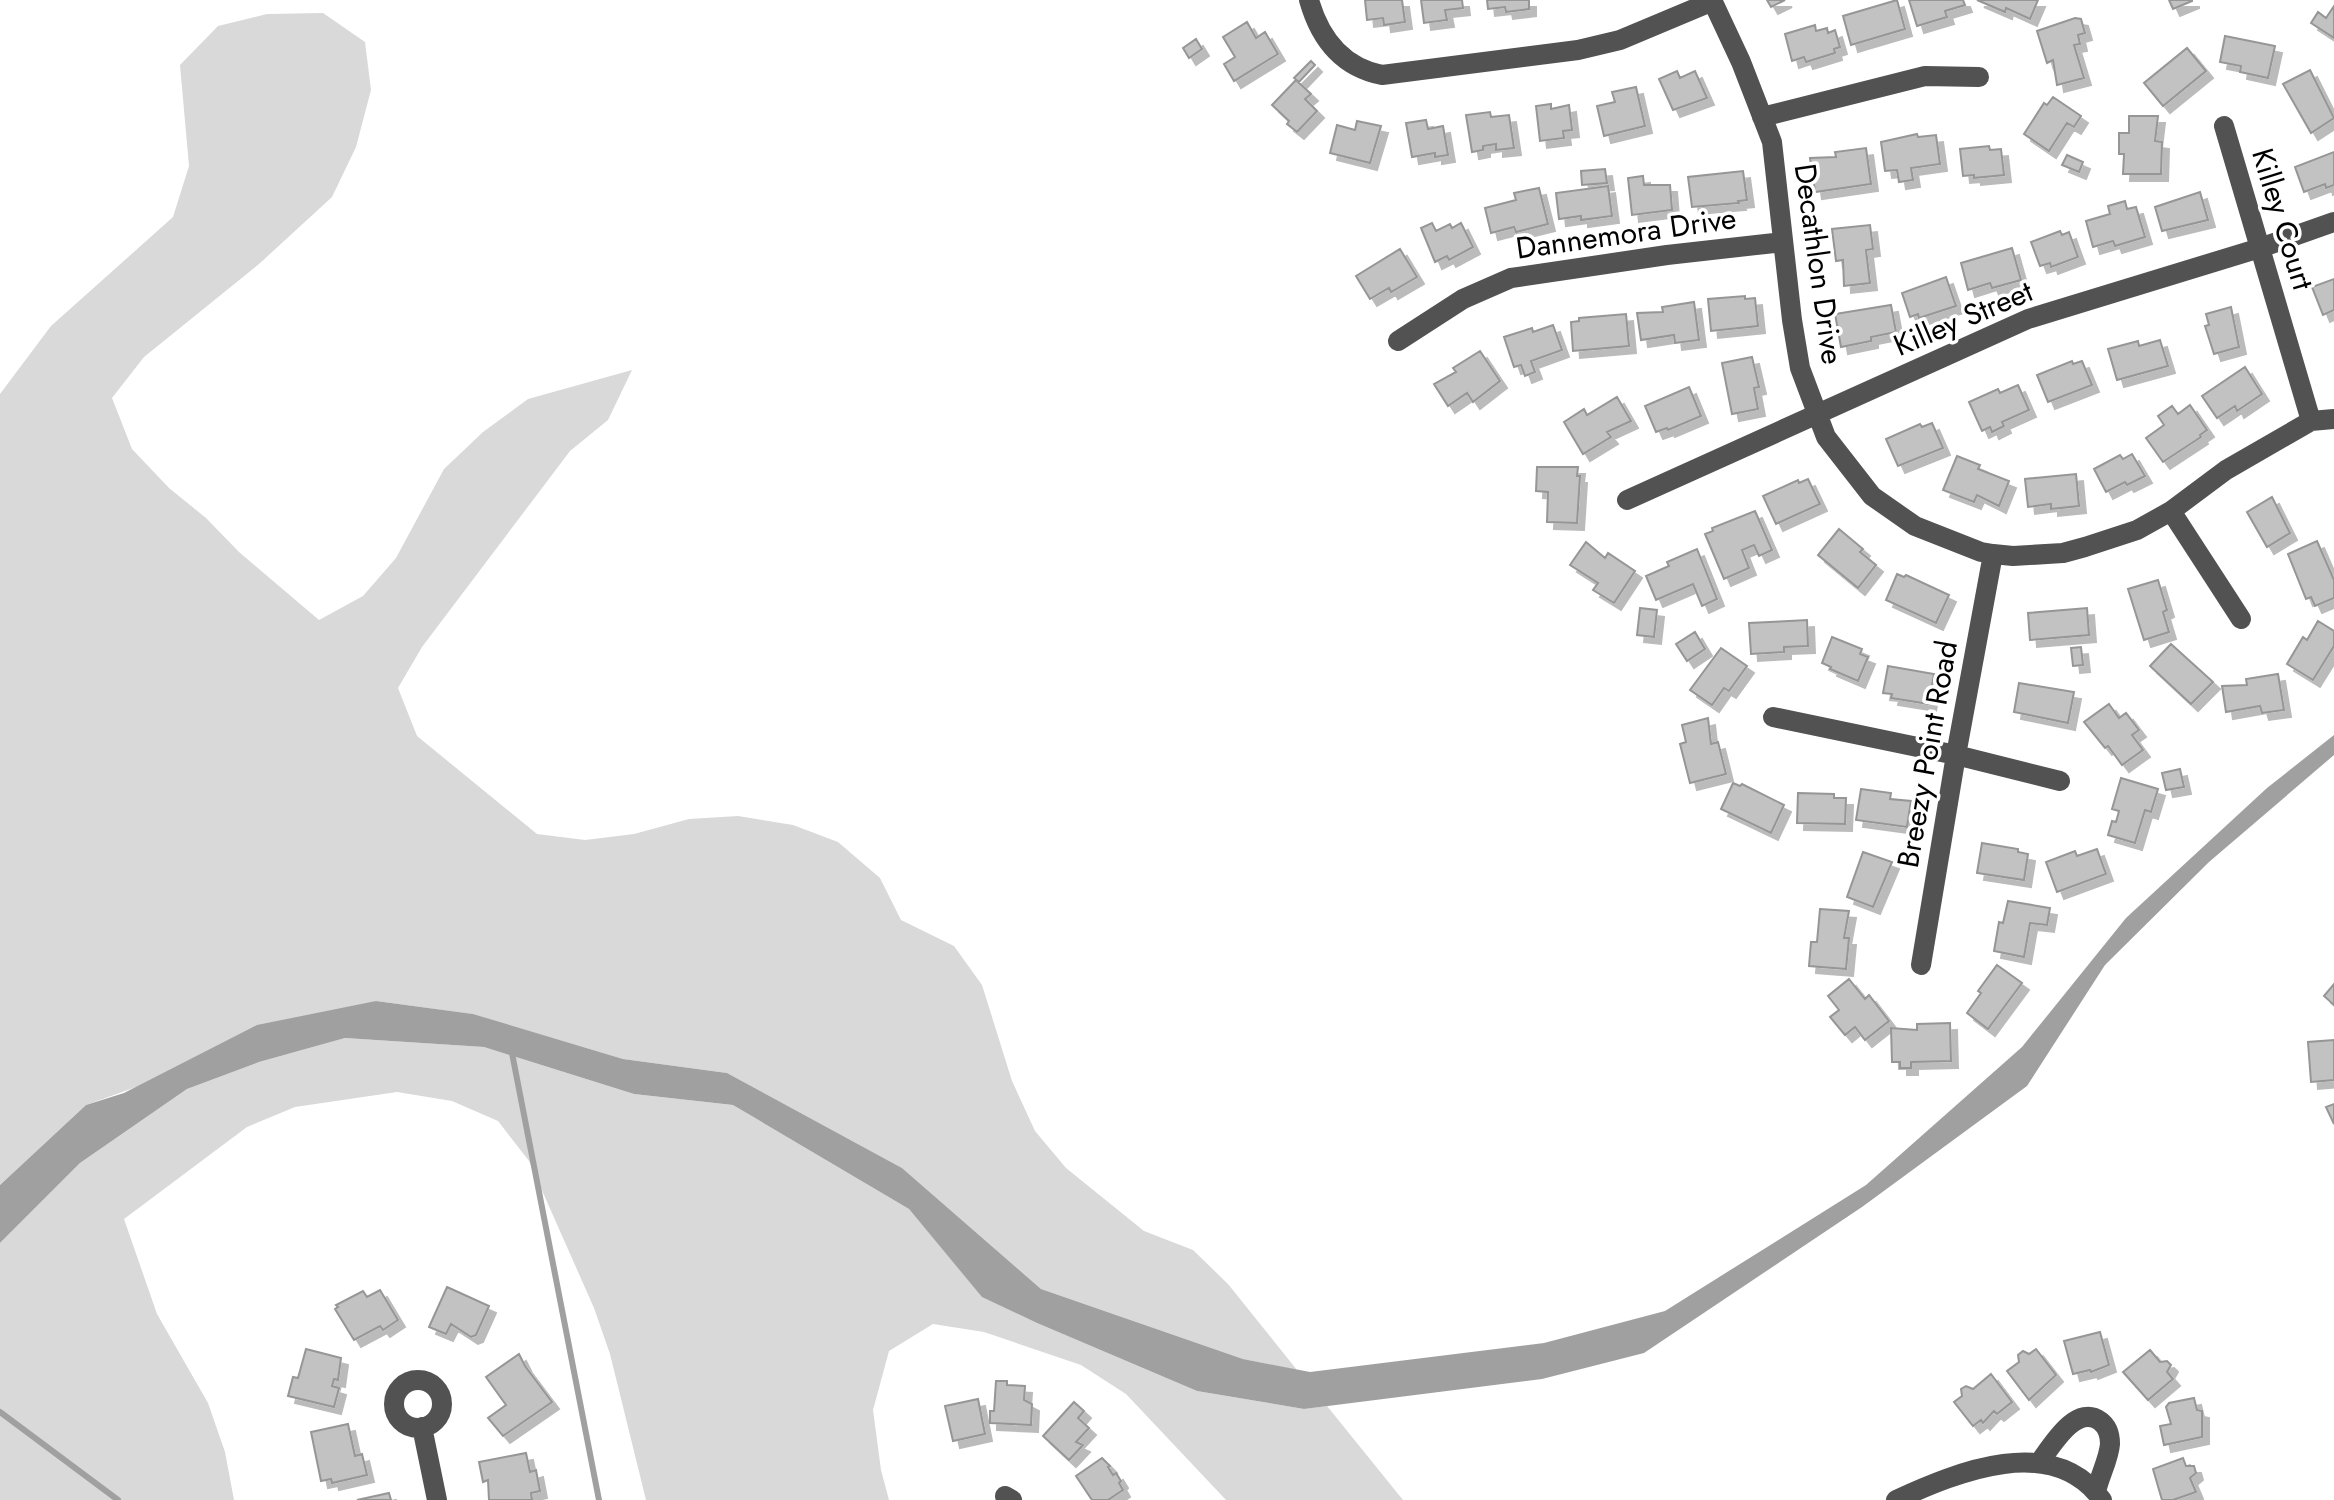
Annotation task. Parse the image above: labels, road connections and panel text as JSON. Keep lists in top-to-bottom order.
{
  "streets": {
    "street": [
      "Killey Court",
      "Dannemora Drive",
      "Decathlon Drive",
      "Killey Street",
      "Breezy Point Road"
    ]
  },
  "crossings": [
    ["Killey Court", "Decathlon Drive"],
    ["Killey Court", "Killey Street"],
    ["Dannemora Drive", "Decathlon Drive"],
    ["Decathlon Drive", "Killey Street"],
    ["Decathlon Drive", "Breezy Point Road"]
  ]
}
